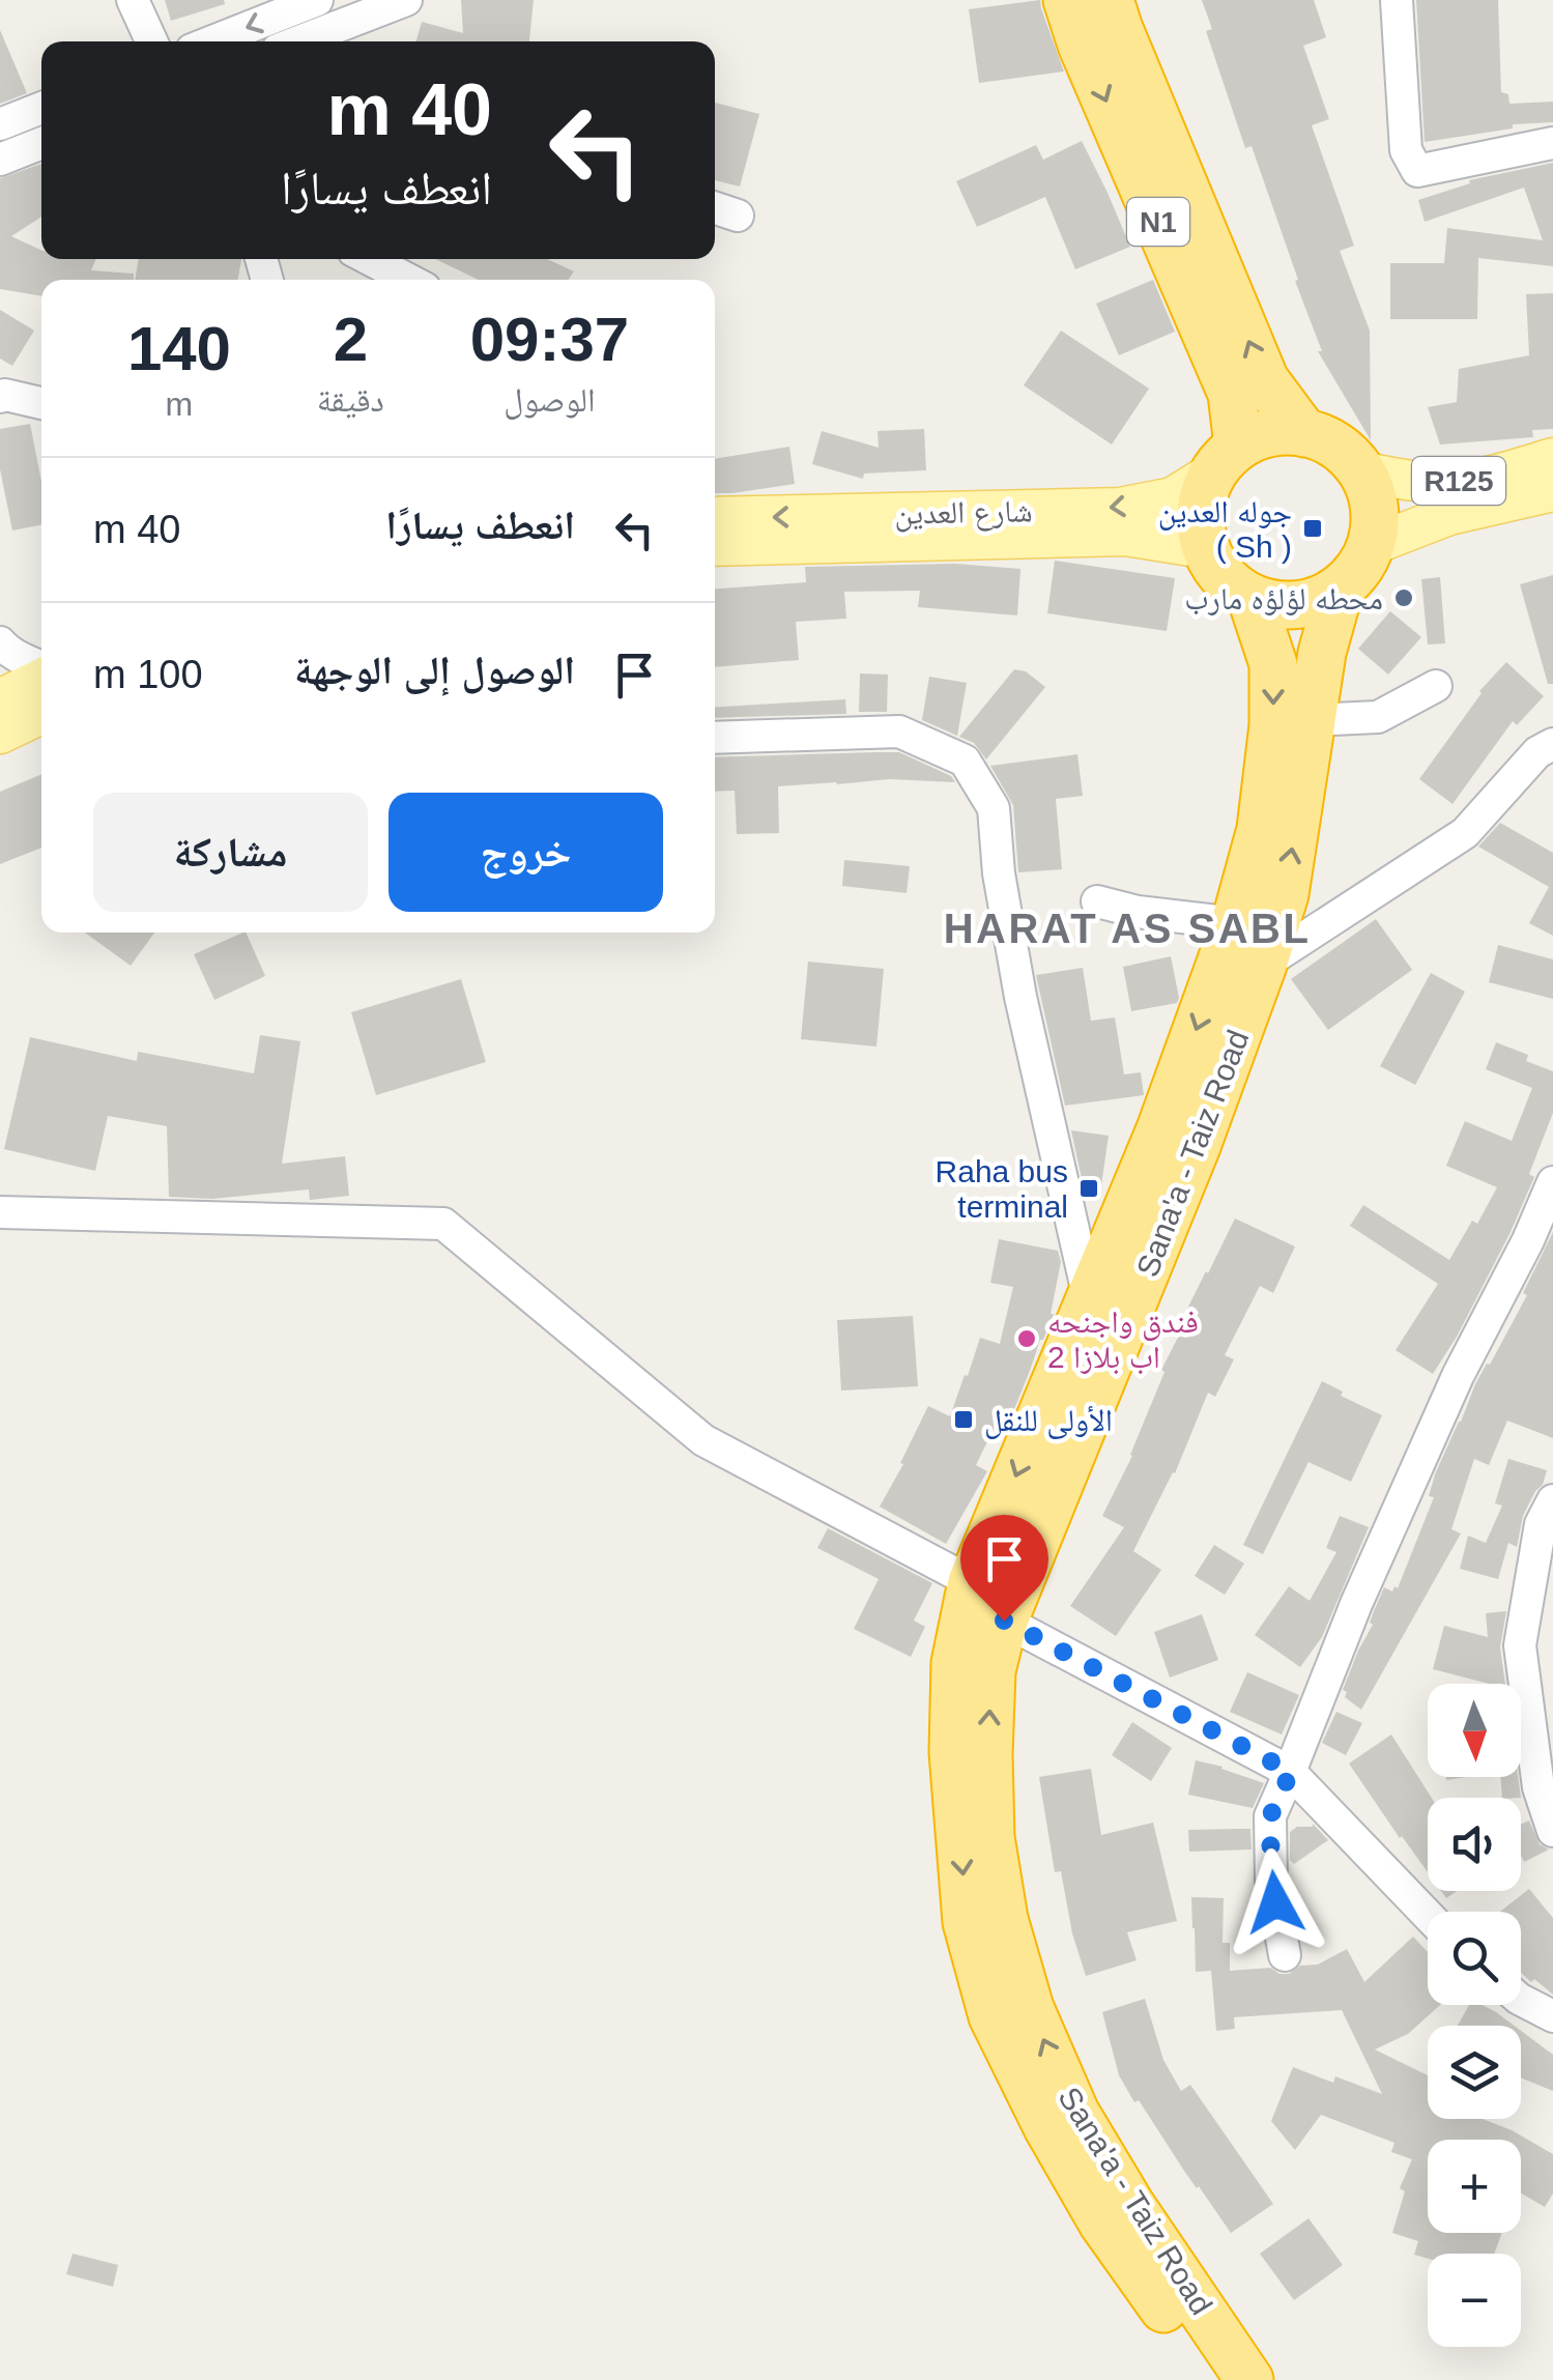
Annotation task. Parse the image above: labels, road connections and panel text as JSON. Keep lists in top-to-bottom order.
{
  "streets": {
    "highway": ["N1", "Sana'a - Taiz Road"],
    "main road": ["R125", "شارع العدين"]
  },
  "crossings": [
    ["N1", "R125"],
    ["N1", "شارع العدين"],
    ["N1", "Sana'a - Taiz Road"],
    ["R125", "شارع العدين"],
    ["R125", "Sana'a - Taiz Road"],
    ["شارع العدين", "Sana'a - Taiz Road"]
  ],
  "districts": ["HARAT AS SABL"],
  "places": {
    "transit": ["جوله العدين ( Sh )", "Raha bus terminal", "الأولى للنقل"],
    "other": ["محطه لؤلؤه مارب", "فندق واجنحه اب بلازا 2"]
  },
  "north": "bottom",
  "page": {
    "turn": ["40 m", "انعطف يسارًا"],
    "eta": [
      "09:37",
      "الوصول",
      "2",
      "دقيقة",
      "140",
      "m"
    ],
    "list": [
      {
        "name": "انعطف يسارًا",
        "value": "40 m"
      },
      {
        "name": "الوصول إلى الوجهة",
        "value": "100 m"
      }
    ],
    "buttons": ["خروج", "مشاركة"],
    "map_buttons": ["+", "−"]
  }
}
